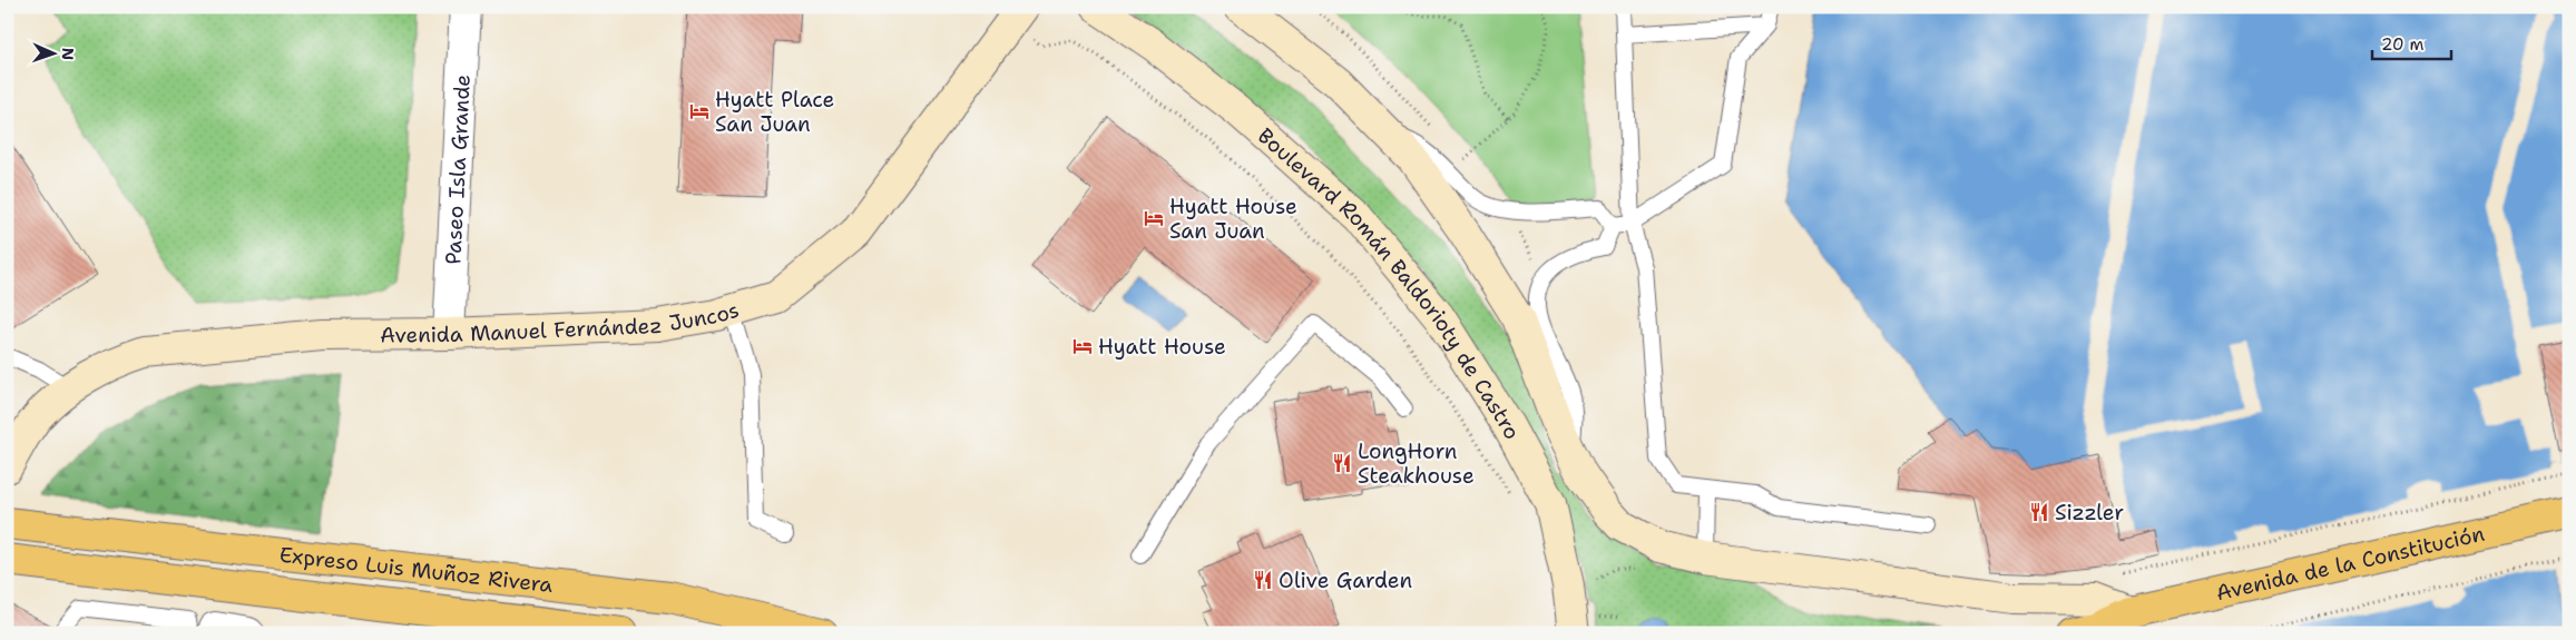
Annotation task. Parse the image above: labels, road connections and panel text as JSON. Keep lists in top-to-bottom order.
{
  "streets": {
    "main road": [
      "Boulevard Román Baldorioty de Castro",
      "Avenida Manuel Fernández Juncos",
      "Avenida de la Constitución",
      "Expreso Luis Muñoz Rivera"
    ],
    "street": ["Paseo Isla Grande"]
  },
  "crossings": [
    ["Paseo Isla Grande", "Avenida Manuel Fernández Juncos"]
  ],
  "places": {
    "hotel": ["Hyatt Place San Juan", "Hyatt House San Juan", "Hyatt House"],
    "restaurant": ["LongHorn Steakhouse", "Sizzler", "Olive Garden"]
  },
  "scale_bar": "20 m",
  "north": "right"
}
